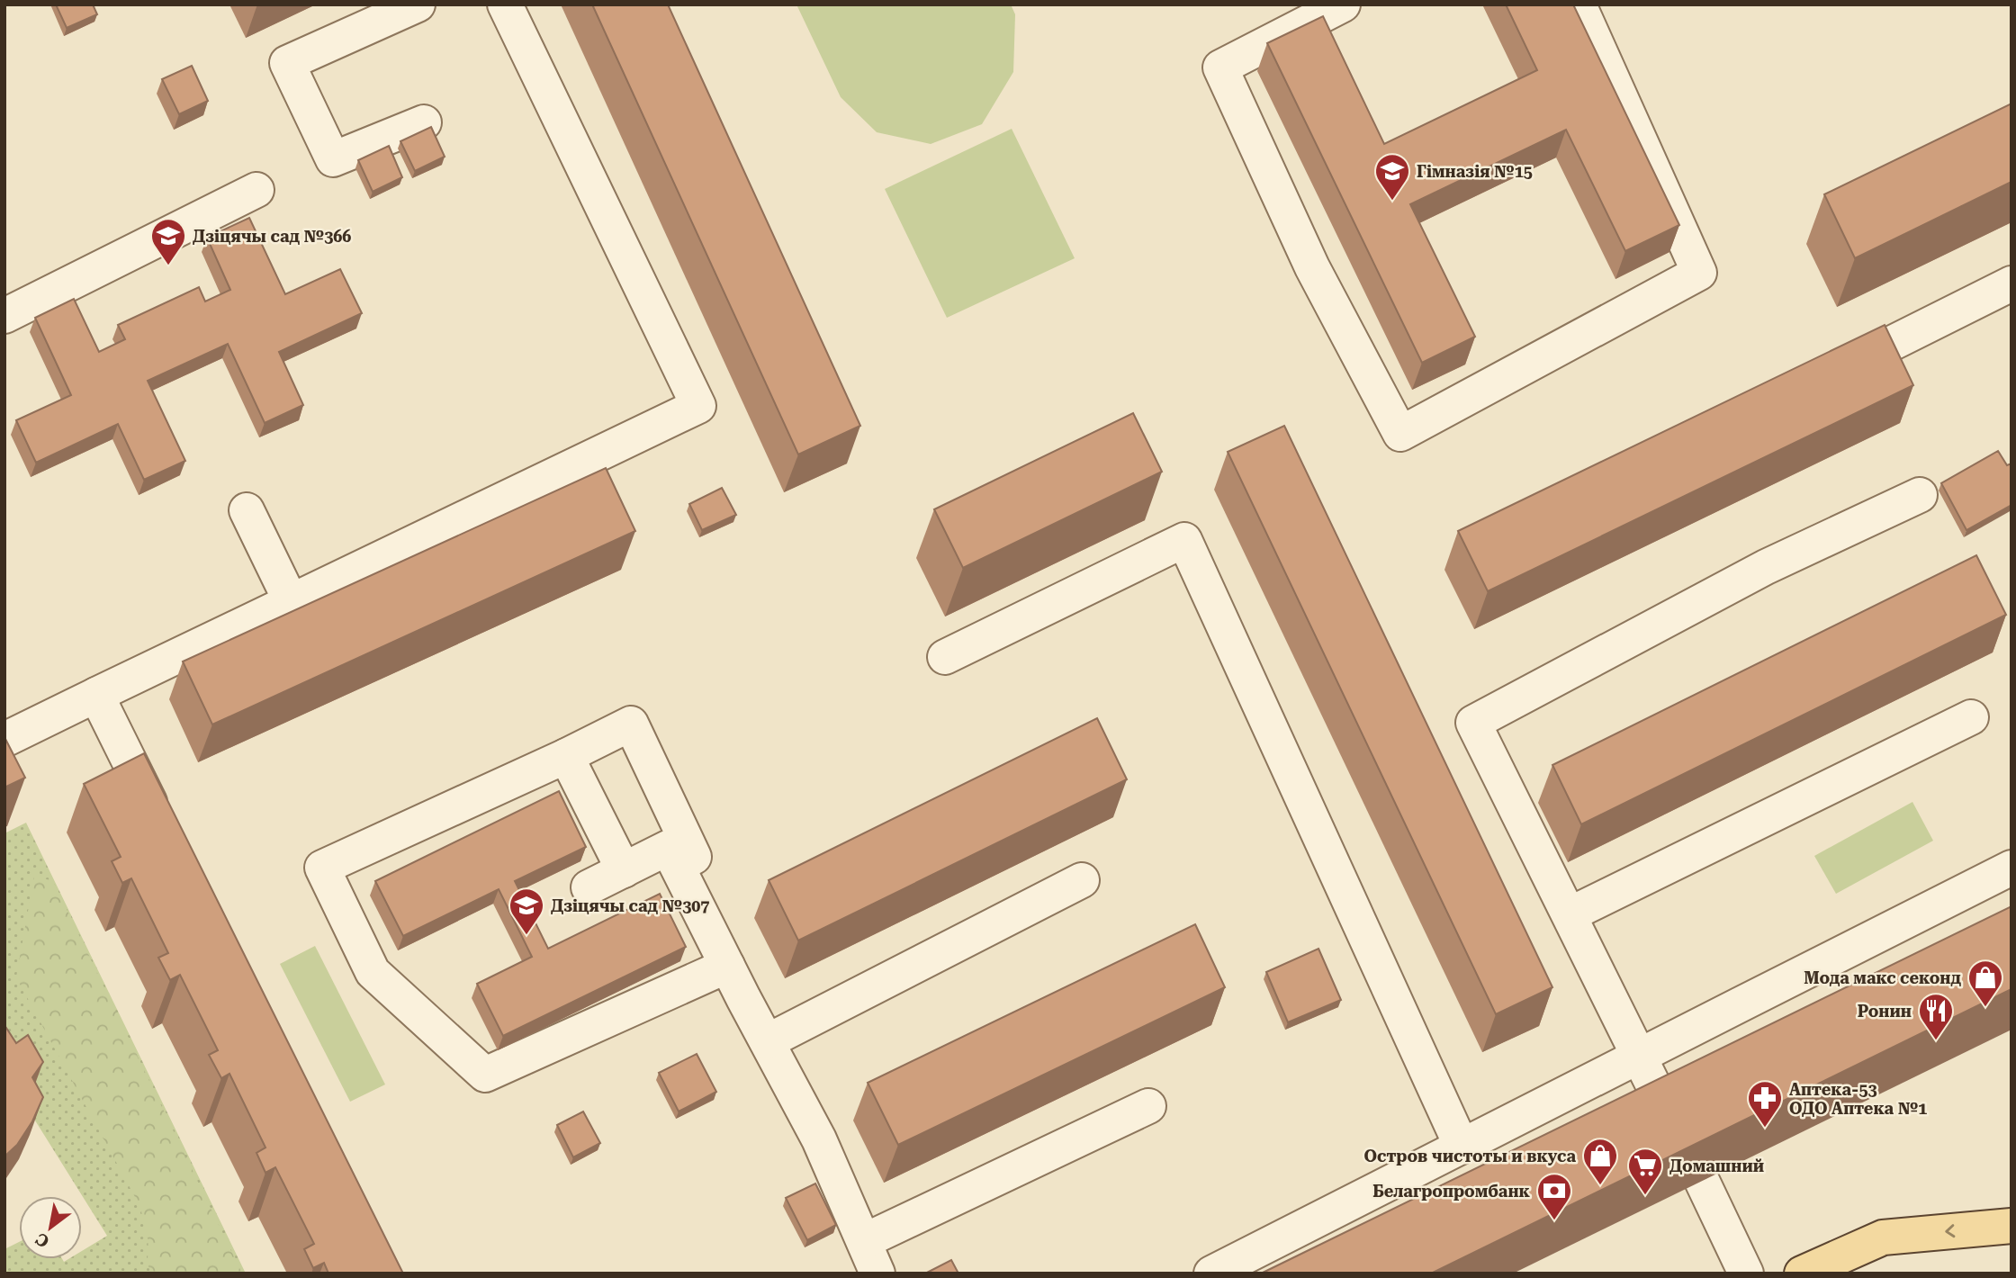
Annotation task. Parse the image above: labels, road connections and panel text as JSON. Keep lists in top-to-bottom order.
{
  "places": {
    "school or university": ["Гімназія №15", "Дзіцячы сад №366", "Дзіцячы сад №307"],
    "shop": ["Мода макс секонд", "Остров чистоты и вкуса"],
    "restaurant": ["Ронин"],
    "pharmacy": ["Аптека-53 ОДО Аптека №1"],
    "supermarket": ["Домашний"],
    "bank": ["Белагропромбанк"]
  },
  "north": "bottom left"
}
